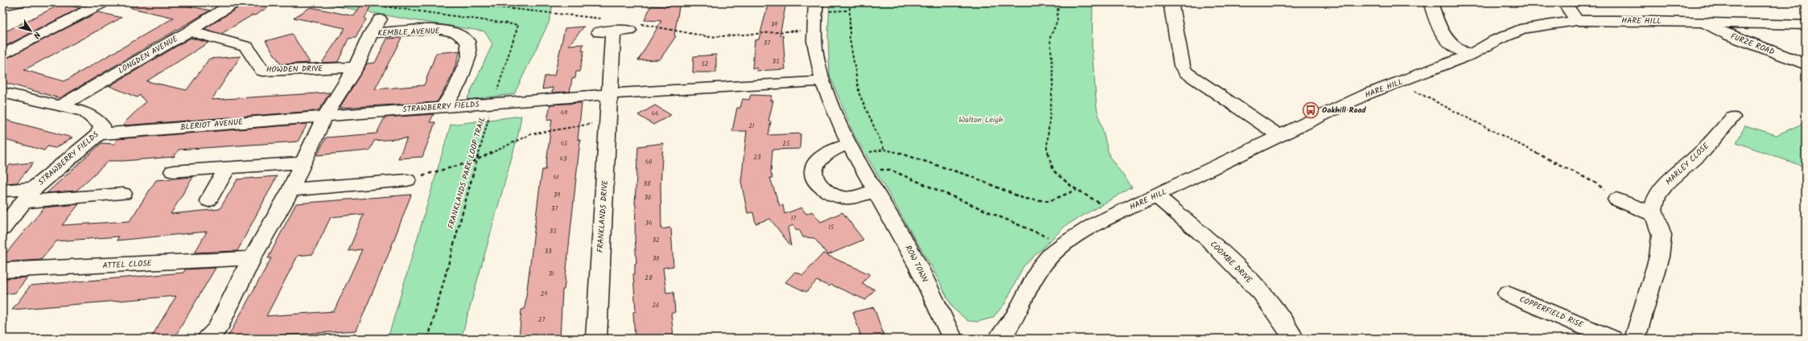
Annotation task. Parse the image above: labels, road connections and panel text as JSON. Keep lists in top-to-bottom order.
{
  "streets": {
    "street": [
      "HARE HILL",
      "KEMBLE AVENUE",
      "FURZE ROAD",
      "LONGDEN AVENUE",
      "HOWDEN DRIVE",
      "STRAWBERRY FIELDS",
      "BLERIOT AVENUE",
      "MARLEY CLOSE",
      "FRANKLANDS DRIVE",
      "COOMBE DRIVE",
      "ROW TOWN",
      "ATTEL CLOSE",
      "COPPERFIELD RISE"
    ],
    "path": ["FRANKLANDS PARK LOOP TRAIL"]
  },
  "crossings": [
    ["HARE HILL", "FURZE ROAD"],
    ["HARE HILL", "COOMBE DRIVE"],
    ["KEMBLE AVENUE", "HOWDEN DRIVE"],
    ["KEMBLE AVENUE", "STRAWBERRY FIELDS"],
    ["KEMBLE AVENUE", "BLERIOT AVENUE"],
    ["LONGDEN AVENUE", "HOWDEN DRIVE"],
    ["LONGDEN AVENUE", "STRAWBERRY FIELDS"],
    ["STRAWBERRY FIELDS", "BLERIOT AVENUE"],
    ["STRAWBERRY FIELDS", "FRANKLANDS PARK LOOP TRAIL"],
    ["STRAWBERRY FIELDS", "FRANKLANDS DRIVE"]
  ],
  "parks": ["Walton Leigh"],
  "places": {
    "bus stop": ["Oakhill Road"]
  },
  "house_numbers": [
    "39",
    "37",
    "35",
    "52",
    "49",
    "44",
    "21",
    "45",
    "25",
    "23",
    "43",
    "40",
    "41",
    "38",
    "39",
    "36",
    "37",
    "17",
    "34",
    "15",
    "35",
    "32",
    "33",
    "30",
    "31",
    "28",
    "29",
    "26",
    "27"
  ],
  "north": "bottom right"
}
